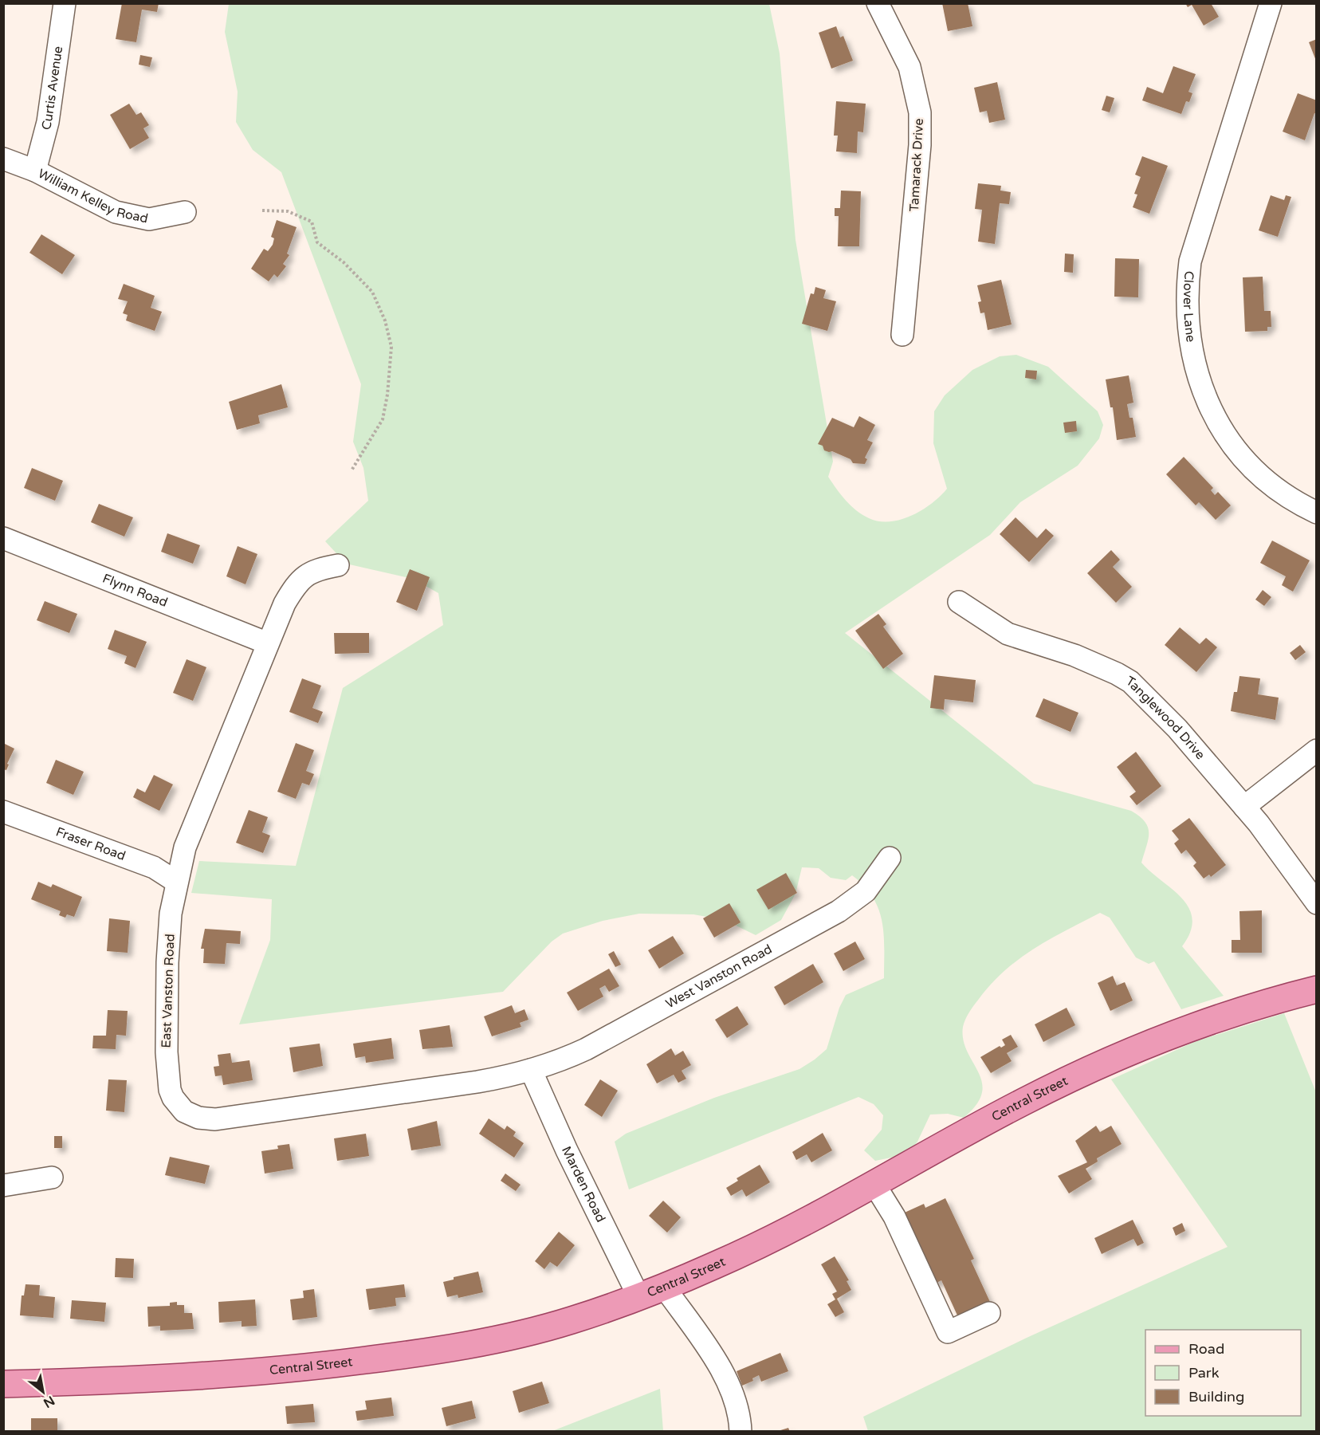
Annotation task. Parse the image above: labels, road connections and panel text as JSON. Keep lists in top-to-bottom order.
{
  "streets": {
    "main road": ["Central Street"],
    "street": [
      "Curtis Avenue",
      "Tamarack Drive",
      "William Kelley Road",
      "Clover Lane",
      "Flynn Road",
      "Tanglewood Drive",
      "Fraser Road",
      "West Vanston Road",
      "East Vanston Road",
      "Marden Road"
    ]
  },
  "crossings": [
    ["Curtis Avenue", "William Kelley Road"],
    ["Flynn Road", "East Vanston Road"],
    ["Fraser Road", "East Vanston Road"],
    ["West Vanston Road", "East Vanston Road"],
    ["West Vanston Road", "Marden Road"],
    ["East Vanston Road", "Marden Road"],
    ["Central Street", "Marden Road"]
  ],
  "legend": ["Road", "Park", "Building"],
  "north": "bottom right"
}
